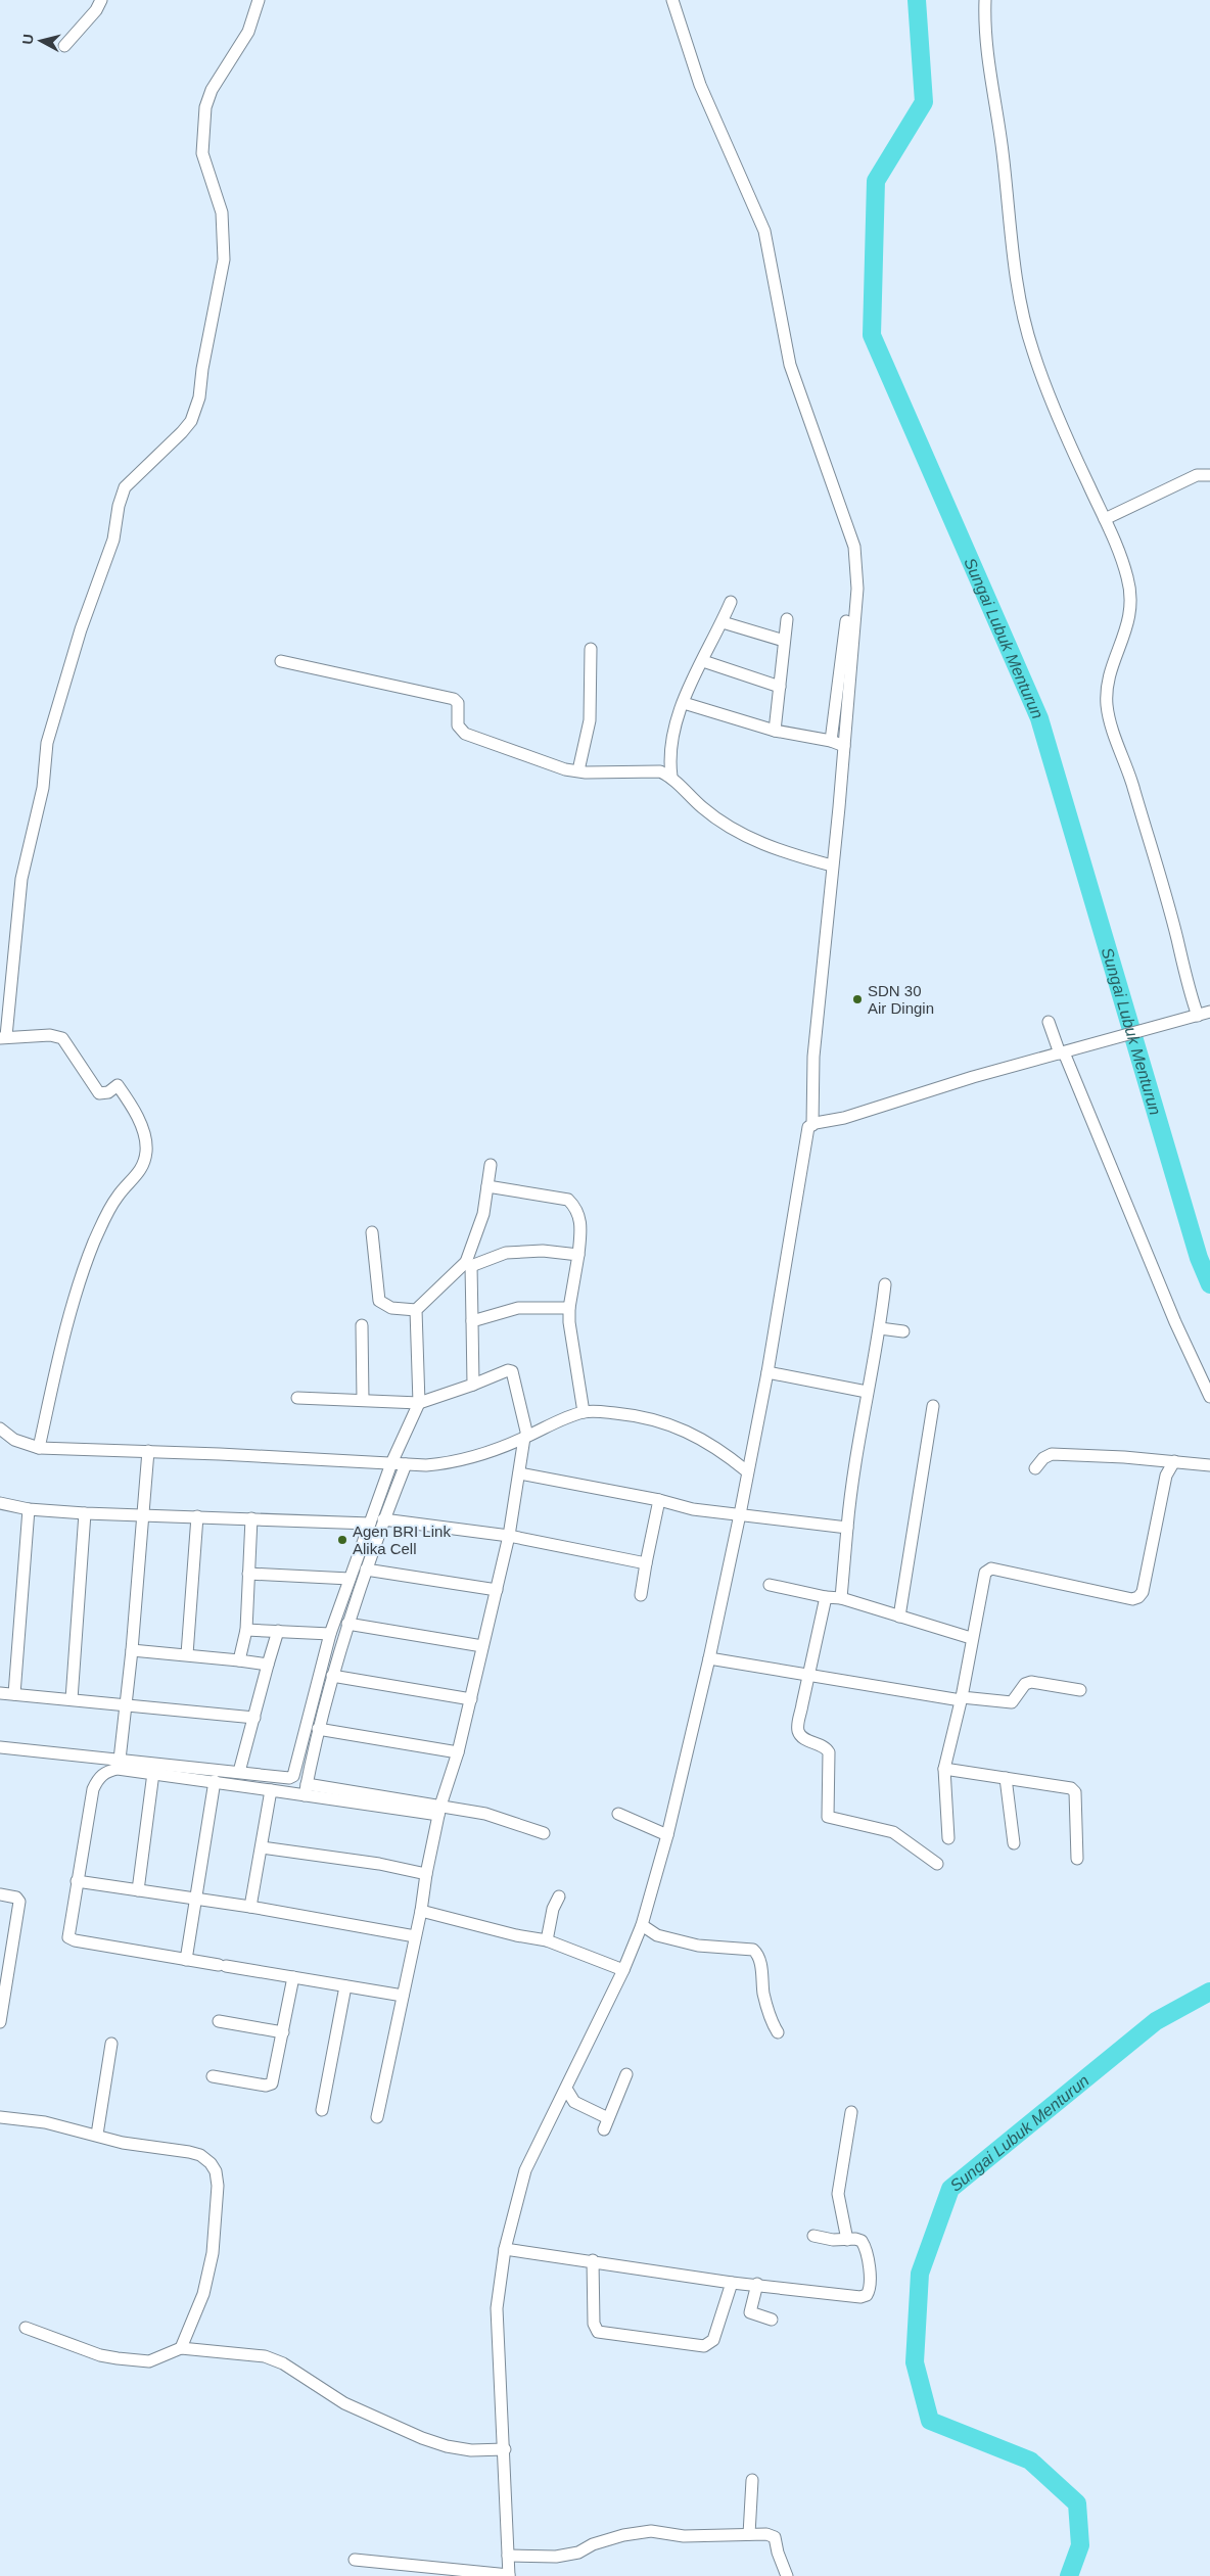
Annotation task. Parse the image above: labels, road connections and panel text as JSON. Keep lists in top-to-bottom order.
{
  "water": ["Sungai Lubuk Menturun"],
  "places": ["SDN 30 Air Dingin", "Agen BRI Link Alika Cell"],
  "north": "left"
}
